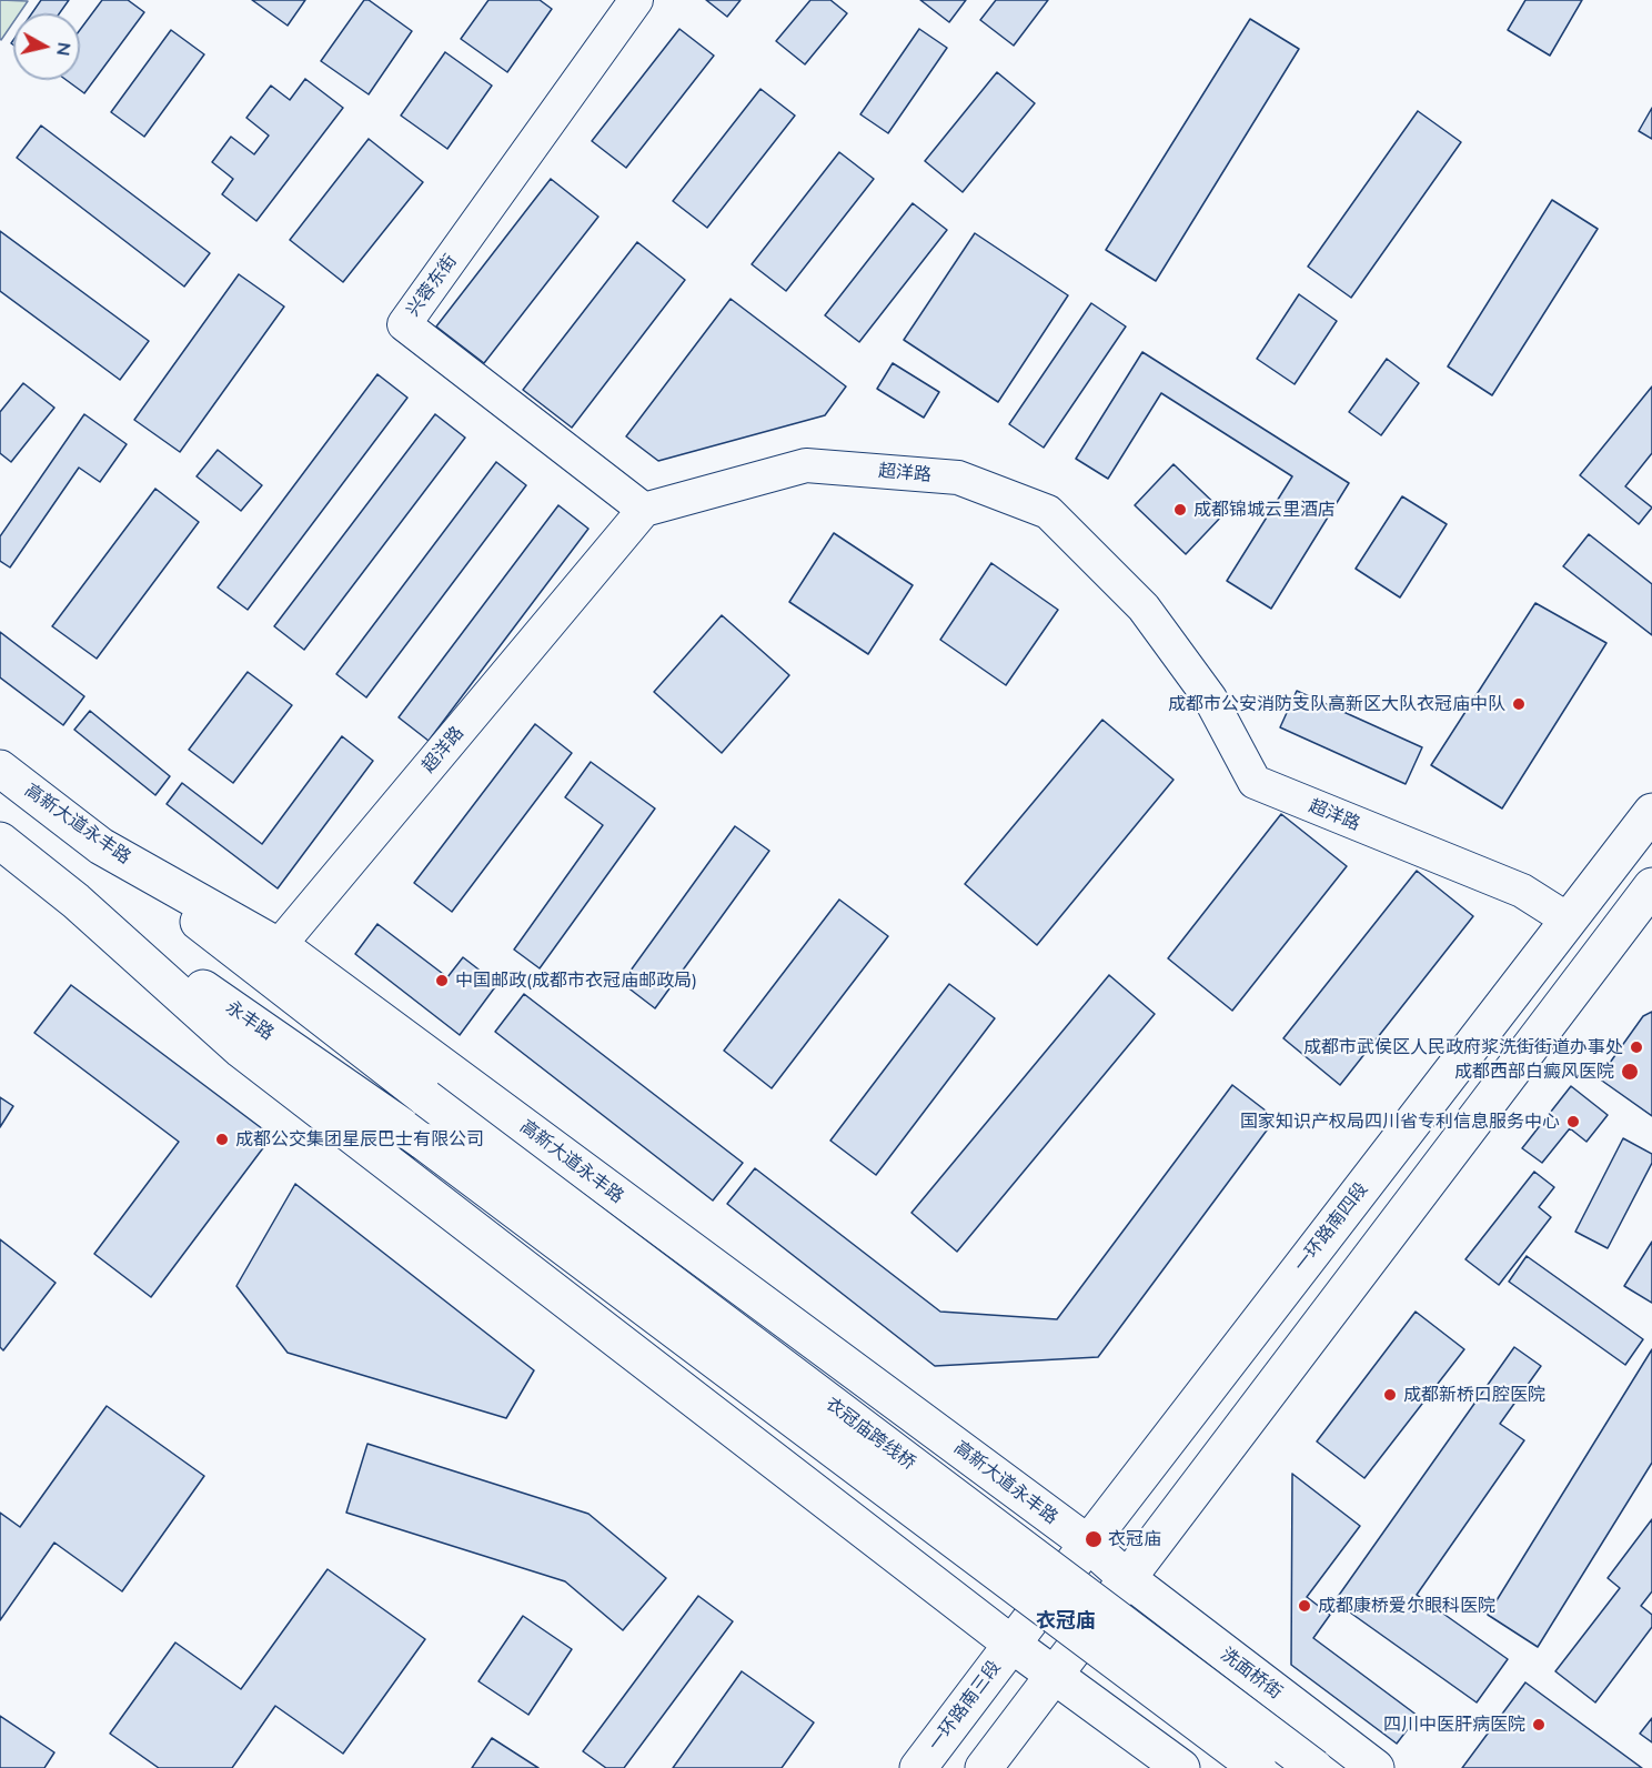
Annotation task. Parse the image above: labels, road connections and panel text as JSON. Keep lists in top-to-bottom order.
{
  "streets": {
    "main road": [
      "高新大道永丰路",
      "永丰路",
      "一环路南四段",
      "衣冠庙跨线桥",
      "洗面桥街",
      "一环路南三段"
    ],
    "street": ["兴蓉东街", "超洋路"]
  },
  "crossings": [
    ["兴蓉东街", "超洋路"],
    ["超洋路", "高新大道永丰路"],
    ["超洋路", "一环路南四段"],
    ["高新大道永丰路", "一环路南四段"],
    ["高新大道永丰路", "衣冠庙跨线桥"],
    ["高新大道永丰路", "洗面桥街"],
    ["永丰路", "衣冠庙跨线桥"],
    ["一环路南四段", "一环路南三段"]
  ],
  "districts": ["衣冠庙"],
  "places": [
    "成都锦城云里酒店",
    "成都市公安消防支队高新区大队衣冠庙中队",
    "中国邮政(成都市衣冠庙邮政局)",
    "成都市武侯区人民政府浆洗街街道办事处",
    "成都西部白癜风医院",
    "国家知识产权局四川省专利信息服务中心",
    "成都公交集团星辰巴士有限公司",
    "成都新桥口腔医院",
    "衣冠庙",
    "成都康桥爱尔眼科医院",
    "四川中医肝病医院"
  ],
  "north": "right"
}
